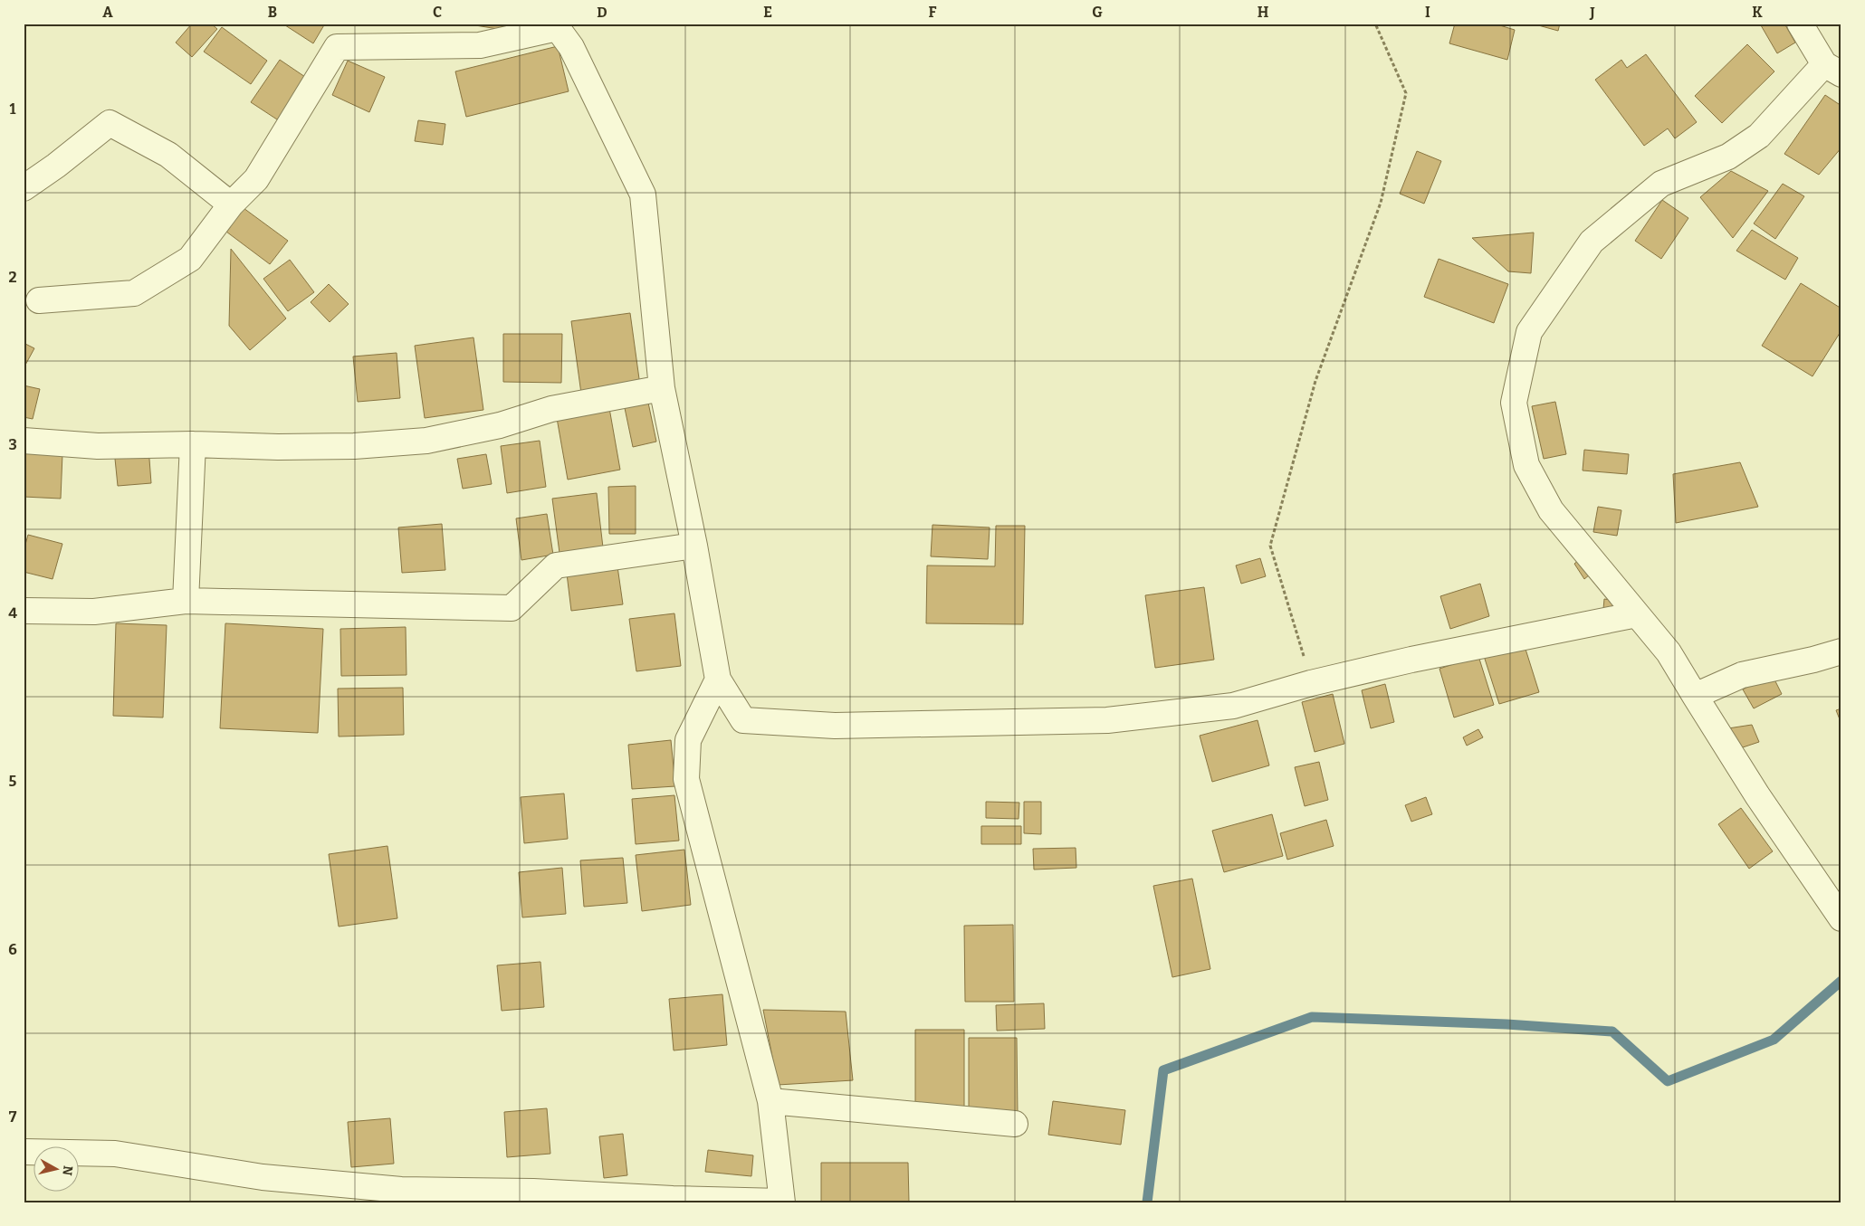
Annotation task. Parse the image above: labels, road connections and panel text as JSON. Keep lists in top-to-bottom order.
{
  "north": "right",
  "grid": {
    "columns": [
      "A",
      "B",
      "C",
      "D",
      "E",
      "F",
      "G",
      "H",
      "I",
      "J",
      "K"
    ],
    "rows": [
      "1",
      "2",
      "3",
      "4",
      "5",
      "6",
      "7"
    ]
  }
}
